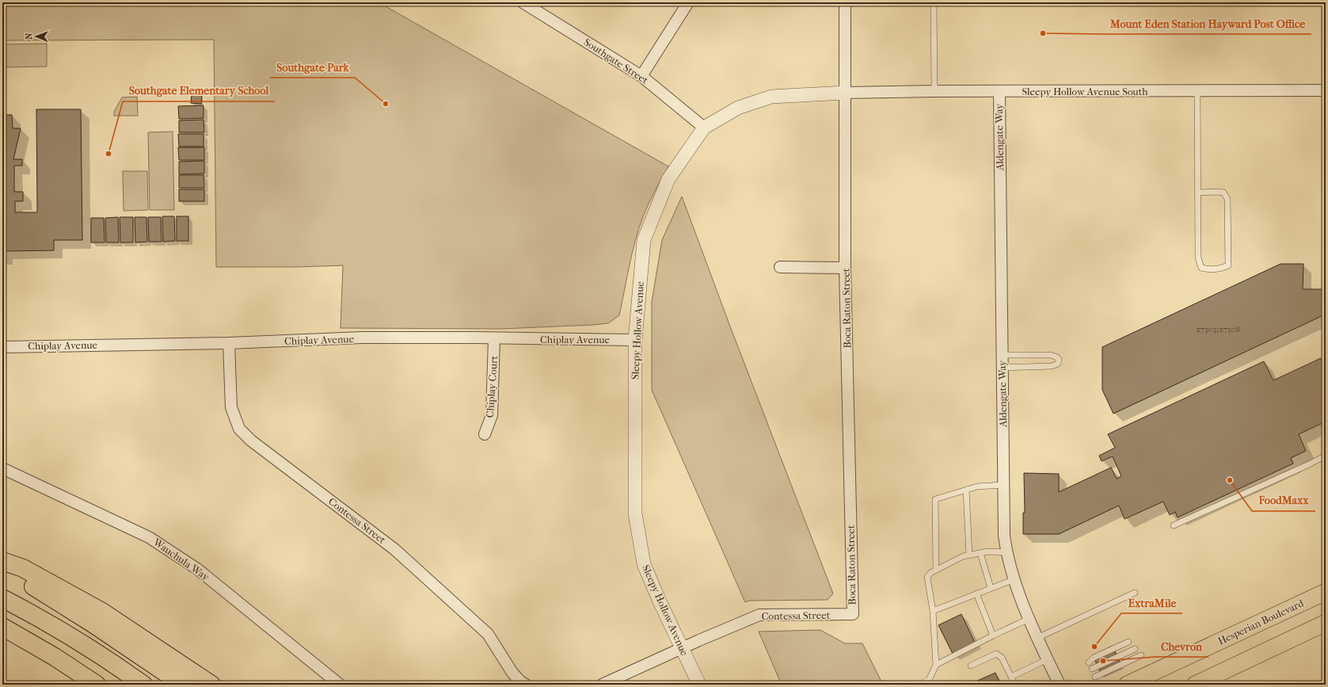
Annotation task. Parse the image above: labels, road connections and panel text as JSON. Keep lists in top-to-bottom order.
{
  "streets": {
    "main road": ["Hesperian Boulevard"],
    "street": [
      "Southgate Street",
      "Sleepy Hollow Avenue South",
      "Aldengate Way",
      "Boca Raton Street",
      "Sleepy Hollow Avenue",
      "Chiplay Avenue",
      "Chiplay Court",
      "Contessa Street",
      "Wauchula Way"
    ]
  },
  "crossings": [
    ["Southgate Street", "Sleepy Hollow Avenue"],
    ["Sleepy Hollow Avenue South", "Aldengate Way"],
    ["Sleepy Hollow Avenue South", "Boca Raton Street"],
    ["Sleepy Hollow Avenue South", "Sleepy Hollow Avenue"],
    ["Boca Raton Street", "Sleepy Hollow Avenue"],
    ["Boca Raton Street", "Contessa Street"],
    ["Sleepy Hollow Avenue", "Chiplay Avenue"],
    ["Sleepy Hollow Avenue", "Contessa Street"],
    ["Chiplay Avenue", "Chiplay Court"],
    ["Chiplay Avenue", "Contessa Street"]
  ],
  "places": [
    "Mount Eden Station Hayward Post Office",
    "Southgate Park",
    "Southgate Elementary School",
    "FoodMaxx",
    "ExtraMile",
    "Chevron"
  ],
  "house_numbers": ["27303;27308"],
  "north": "left"
}
